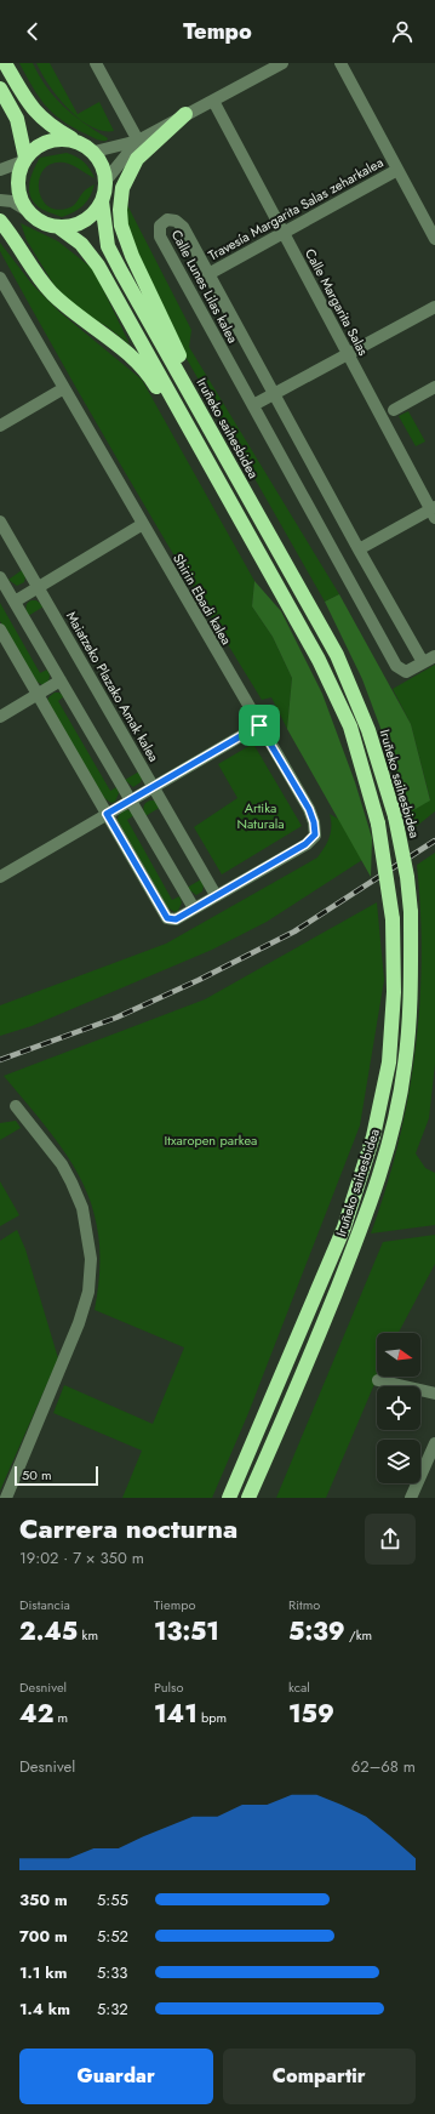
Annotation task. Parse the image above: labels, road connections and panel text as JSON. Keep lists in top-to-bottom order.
{
  "streets": {
    "highway": ["Iruñeko saihesbidea"],
    "street": [
      "Travesía Margarita Salas zeharkalea",
      "Calle Lunes Lilas kalea",
      "Calle Margarita Salas",
      "Shirin Ebadi kalea",
      "Maiatzeko Plazako Amak kalea"
    ]
  },
  "crossings": [
    ["Travesía Margarita Salas zeharkalea", "Calle Lunes Lilas kalea"],
    ["Travesía Margarita Salas zeharkalea", "Calle Margarita Salas"],
    ["Shirin Ebadi kalea", "Maiatzeko Plazako Amak kalea"]
  ],
  "parks": ["Artika Naturala", "Itxaropen parkea"],
  "scale_bar": "50 m",
  "north": "right",
  "page": {
    "header": "Tempo",
    "scale": "50 m",
    "heading": ["Carrera nocturna", "19:02 · 7 × 350 m"],
    "stats": [
      ["Distancia", "2.45 km"],
      ["Tiempo", "13:51"],
      ["Ritmo", "5:39 /km"],
      ["Desnivel", "42 m"],
      ["Pulso", "141 bpm"],
      ["kcal", "159"]
    ],
    "chart": ["Desnivel", "62–68 m"],
    "list": [
      {
        "name": "350 m",
        "note": "5:55"
      },
      {
        "name": "700 m",
        "note": "5:52"
      },
      {
        "name": "1.1 km",
        "note": "5:33"
      },
      {
        "name": "1.4 km",
        "note": "5:32"
      }
    ],
    "buttons": ["Guardar", "Compartir"]
  }
}
